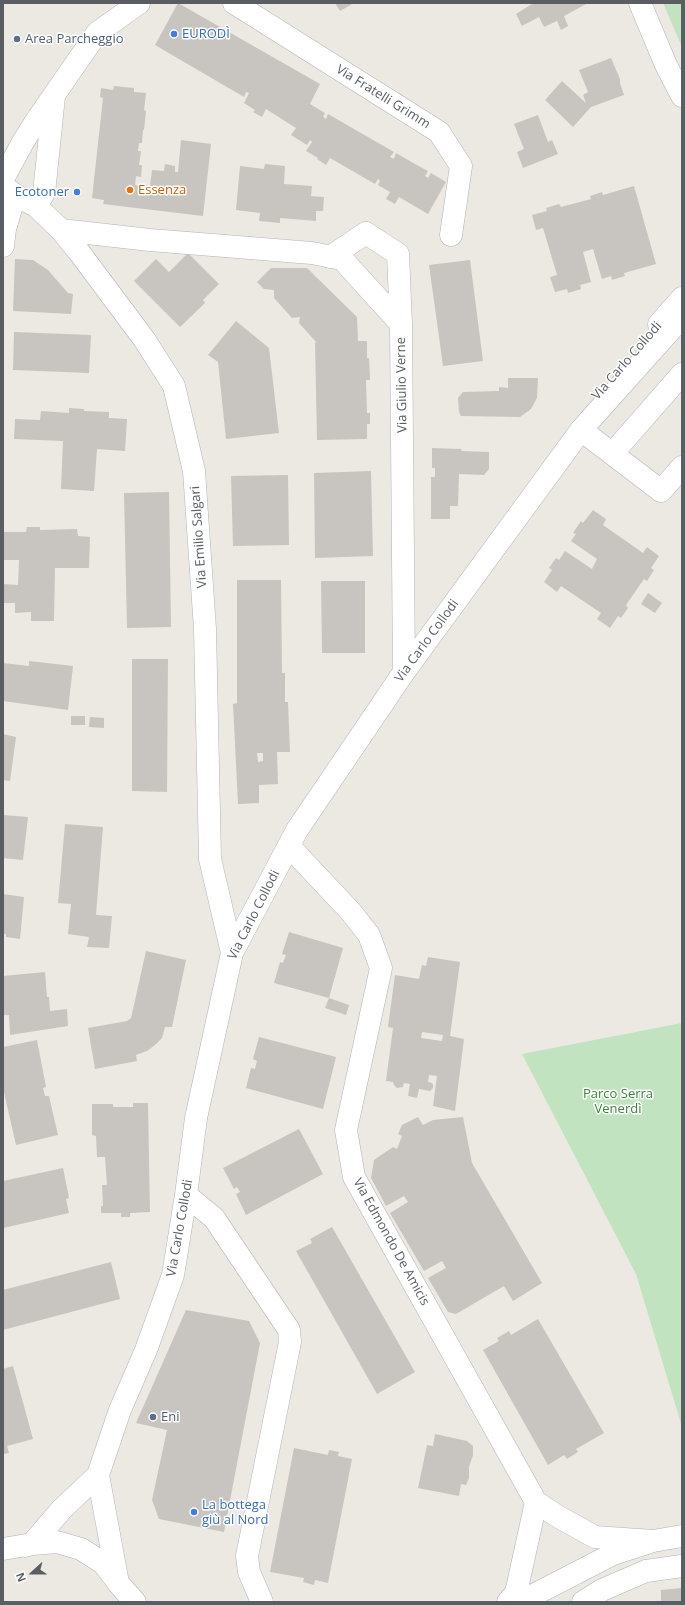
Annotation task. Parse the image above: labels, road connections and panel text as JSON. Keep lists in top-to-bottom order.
{
  "streets": {
    "street": [
      "Via Fratelli Grimm",
      "Via Carlo Collodi",
      "Via Giulio Verne",
      "Via Emilio Salgari",
      "Via Edmondo De Amicis"
    ]
  },
  "crossings": [
    ["Via Carlo Collodi", "Via Giulio Verne"],
    ["Via Carlo Collodi", "Via Emilio Salgari"],
    ["Via Carlo Collodi", "Via Edmondo De Amicis"],
    ["Via Giulio Verne", "Via Emilio Salgari"]
  ],
  "parks": ["Parco Serra Venerdì"],
  "places": [
    "EURODÌ",
    "Area Parcheggio",
    "Essenza",
    "Ecotoner",
    "Eni",
    "La bottega giù al Nord"
  ],
  "north": "left"
}
